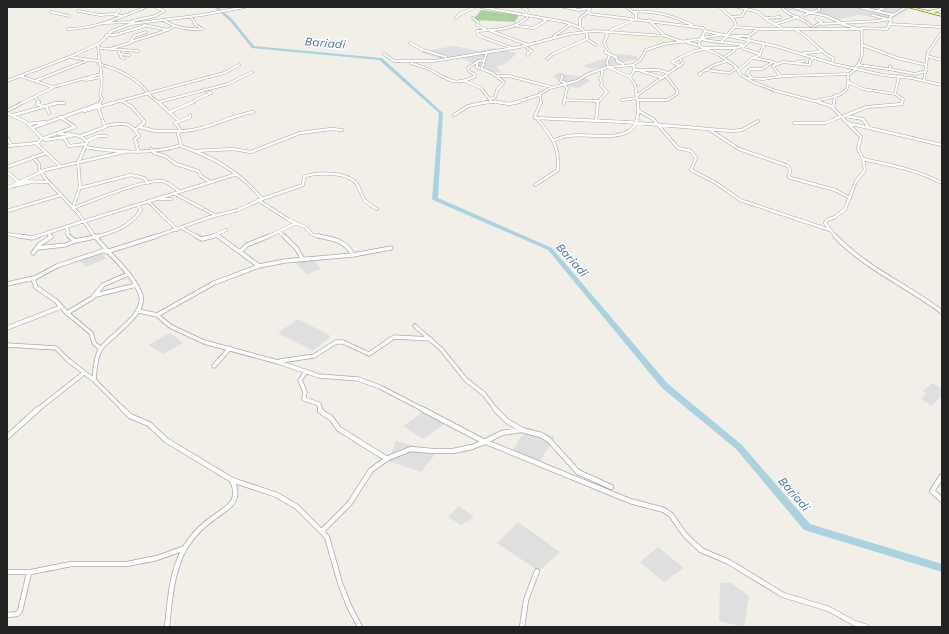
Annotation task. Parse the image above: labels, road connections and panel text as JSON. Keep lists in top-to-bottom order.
{
  "water": ["Bariadi"]
}
